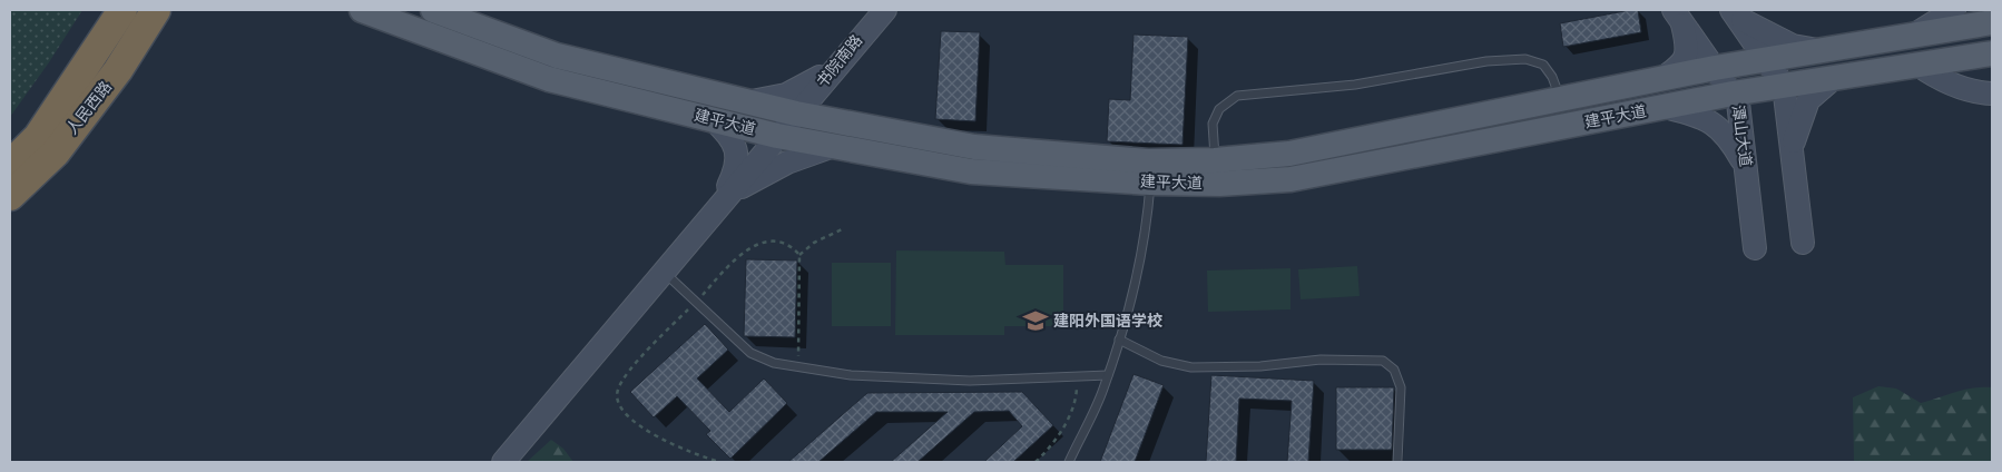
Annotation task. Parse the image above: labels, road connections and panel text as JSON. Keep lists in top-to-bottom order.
{
  "streets": {
    "highway": ["人民西路"],
    "main road": ["书院南路", "建平大道", "潭山大道"]
  },
  "crossings": [
    ["书院南路", "建平大道"],
    ["建平大道", "潭山大道"]
  ],
  "places": {
    "school or university": ["建阳外国语学校"]
  }
}
